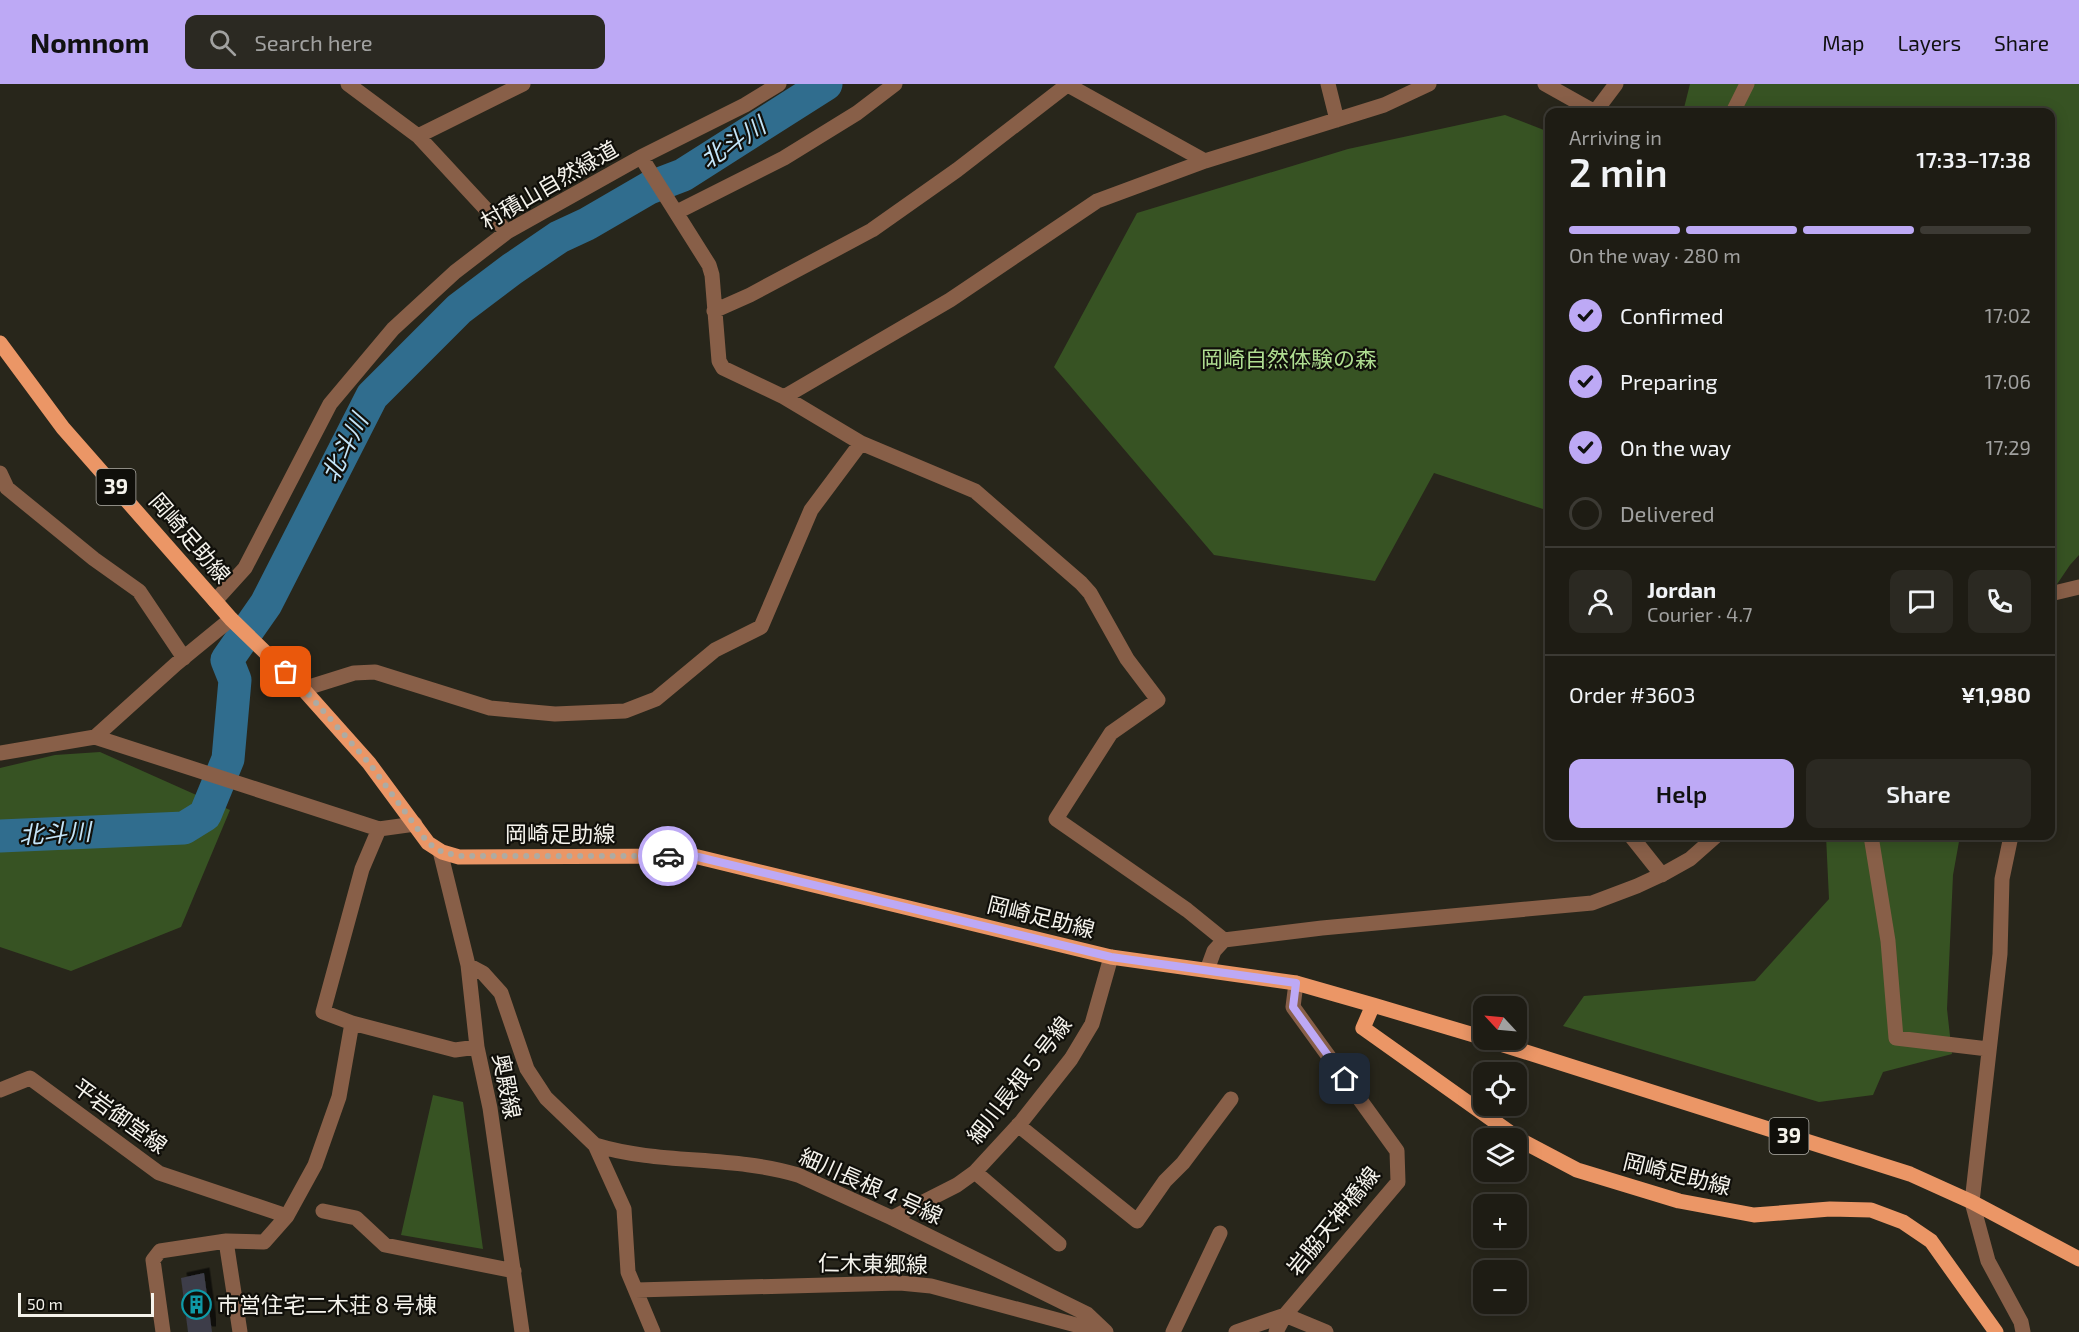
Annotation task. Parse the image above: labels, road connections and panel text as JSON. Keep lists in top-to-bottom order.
{
  "streets": {
    "main road": ["39", "岡崎足助線"],
    "street": [
      "村積山自然緑道",
      "細川長根５号線",
      "奥殿線",
      "平岩御堂線",
      "細川長根４号線",
      "岩脇天神橋線",
      "仁木東郷線"
    ]
  },
  "crossings": [
    ["村積山自然緑道", "岡崎足助線"],
    ["岡崎足助線", "細川長根５号線"],
    ["岡崎足助線", "奥殿線"],
    ["岡崎足助線", "岩脇天神橋線"],
    ["細川長根５号線", "細川長根４号線"],
    ["細川長根４号線", "仁木東郷線"]
  ],
  "water": ["北斗川"],
  "parks": ["岡崎自然体験の森"],
  "places": {
    "building": ["市営住宅二木荘８号棟"]
  },
  "scale_bar": "50 m",
  "north": "top left",
  "page": {
    "header": "Nomnom",
    "search": "Search here",
    "nav": ["Map", "Layers", "Share"],
    "heading": ["2 min", "Arriving in", "17:33–17:38"],
    "panel": [
      "Jordan",
      "Courier · 4.7",
      "Order #3603",
      "¥1,980"
    ],
    "bar": "On the way · 280 m",
    "list": [
      ["Confirmed", "17:02"],
      ["Preparing", "17:06"],
      ["On the way", "17:29"],
      "Delivered"
    ],
    "buttons": ["Help", "Share"],
    "map_buttons": ["+", "−"],
    "scale": "50 m"
  }
}
